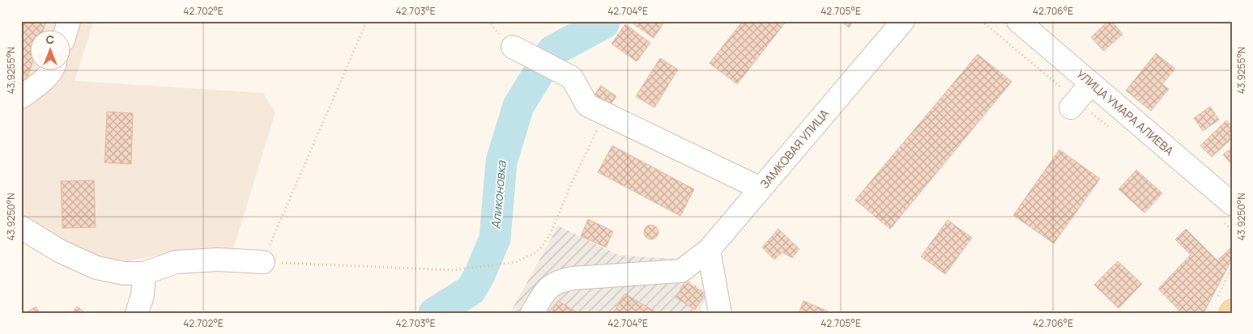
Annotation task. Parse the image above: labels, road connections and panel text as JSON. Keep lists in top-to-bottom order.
{
  "streets": {
    "street": ["УЛИЦА УМАРА АЛИЕВА", "ЗАМКОВАЯ УЛИЦА"]
  },
  "water": ["Аликоновка"],
  "north": "top",
  "coordinates": [
    "42.702°E",
    "42.703°E",
    "42.704°E",
    "42.705°E",
    "42.706°E",
    "43.9255°N",
    "43.9250°N"
  ]
}
